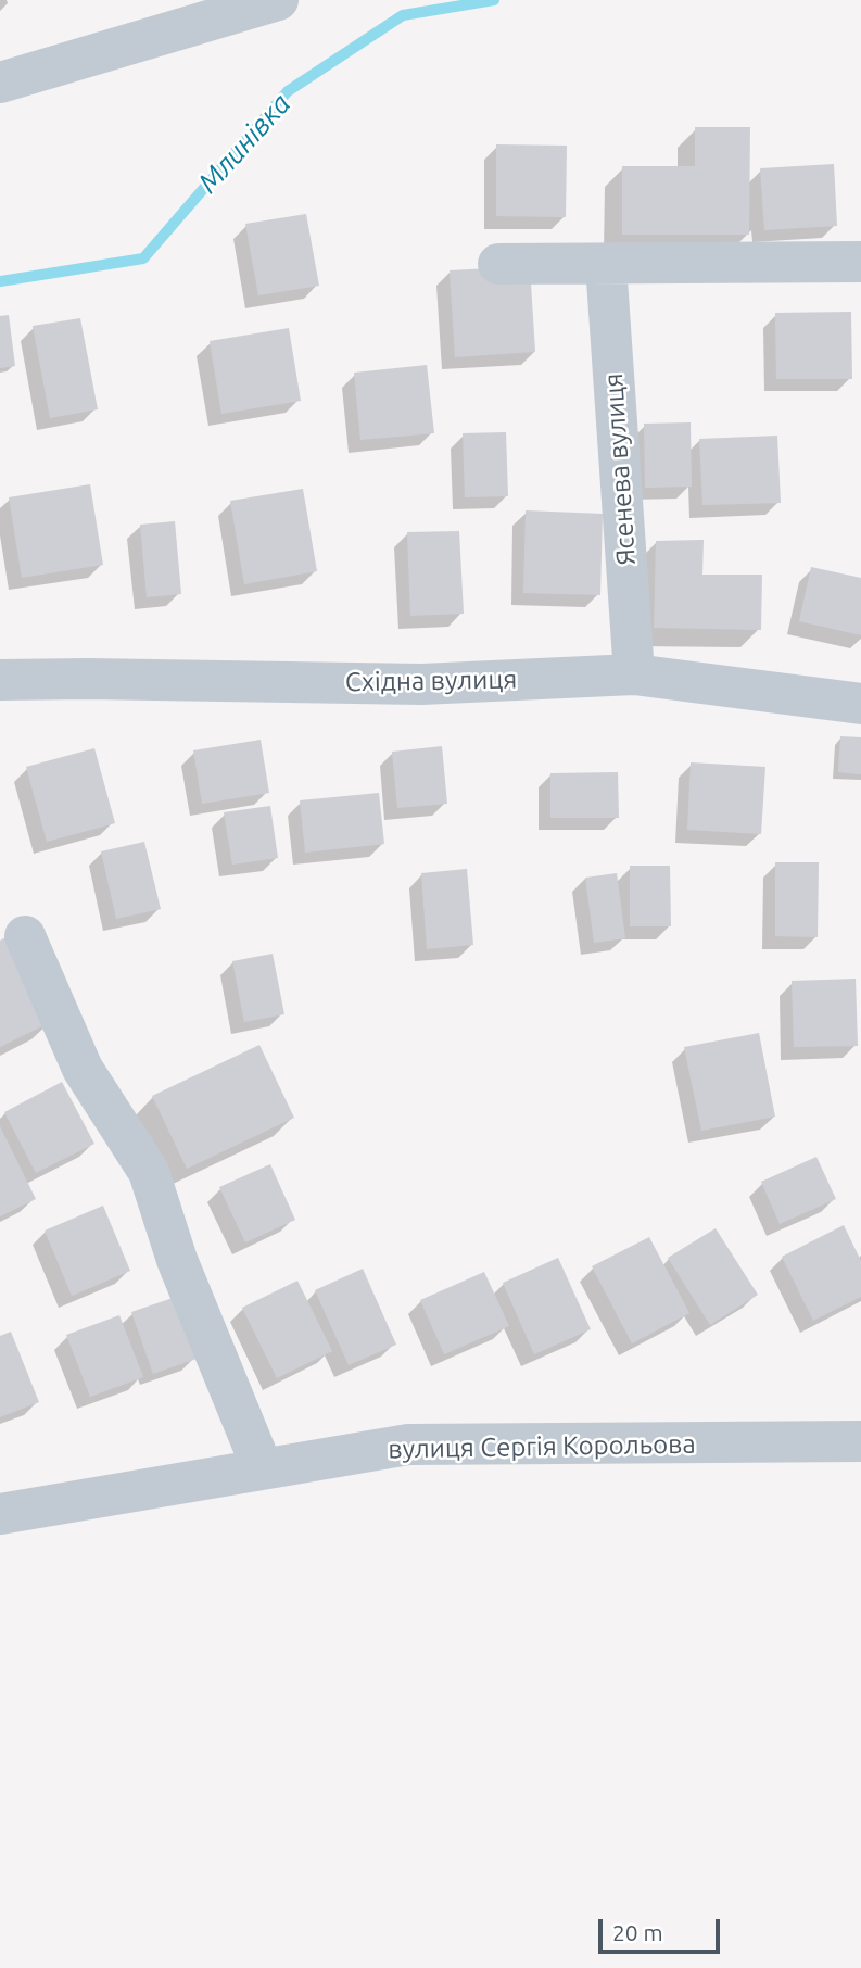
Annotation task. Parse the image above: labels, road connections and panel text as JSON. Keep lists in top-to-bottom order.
{
  "streets": {
    "street": ["Ясенева вулиця", "Східна вулиця", "вулиця Сергія Корольова"]
  },
  "crossings": [
    ["Ясенева вулиця", "Східна вулиця"]
  ],
  "water": ["Млинівка"],
  "scale_bar": "20 m"
}
